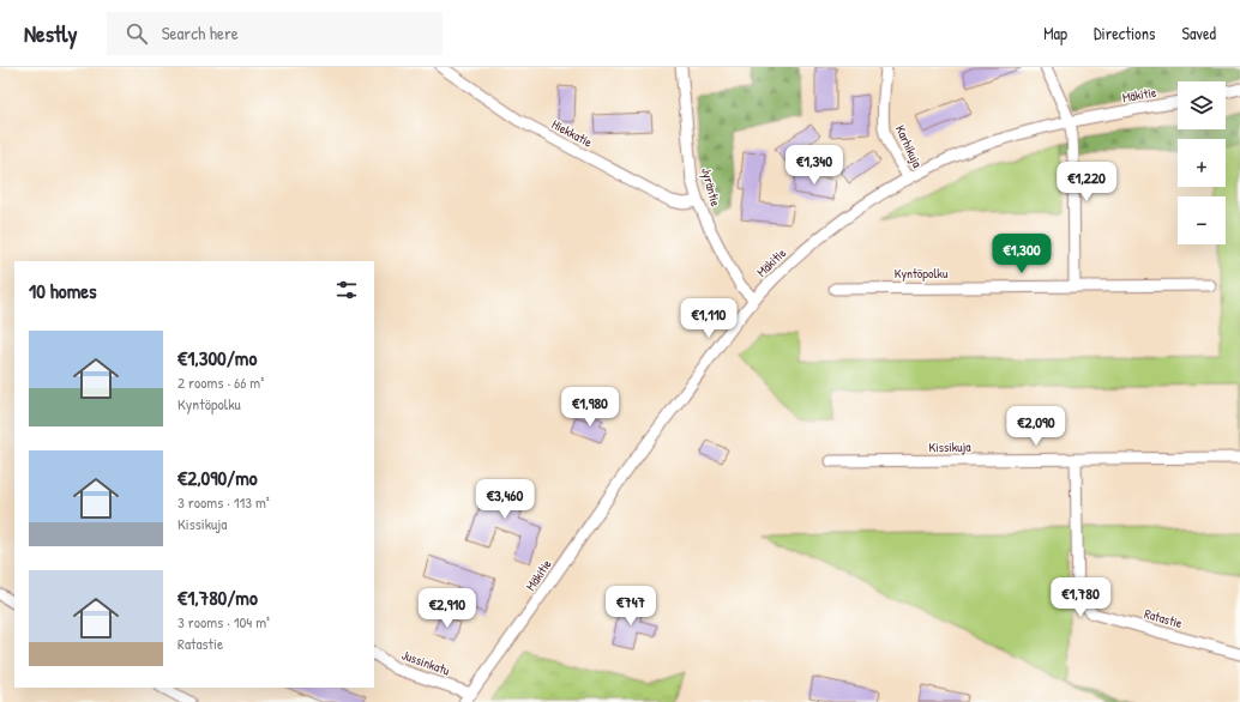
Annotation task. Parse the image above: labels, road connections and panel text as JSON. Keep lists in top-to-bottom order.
{
  "streets": {
    "street": [
      "Mäkitie",
      "Hiekkatie",
      "Karhikuja",
      "Jyräntie",
      "Kyntöpolku",
      "Kissikuja",
      "Ratastie",
      "Jussinkatu"
    ]
  },
  "crossings": [
    ["Mäkitie", "Karhikuja"],
    ["Mäkitie", "Jyräntie"],
    ["Mäkitie", "Jussinkatu"],
    ["Hiekkatie", "Jyräntie"],
    ["Kissikuja", "Ratastie"]
  ],
  "page": {
    "header": "Nestly",
    "search": "Search here",
    "nav": ["Map", "Directions", "Saved"],
    "map_buttons": ["+", "−"],
    "price": [
      "€1,340",
      "€1,220",
      "€1,300",
      "€1,110",
      "€1,980",
      "€2,090",
      "€3,460",
      "€1,780",
      "€747",
      "€2,910"
    ],
    "heading": "10 homes",
    "list": [
      {
        "name": "€1,300/mo",
        "note": "2 rooms · 66 m² · Kyntöpolku"
      },
      {
        "name": "€2,090/mo",
        "note": "3 rooms · 113 m² · Kissikuja"
      },
      {
        "name": "€1,780/mo",
        "note": "3 rooms · 104 m² · Ratastie"
      }
    ]
  }
}
